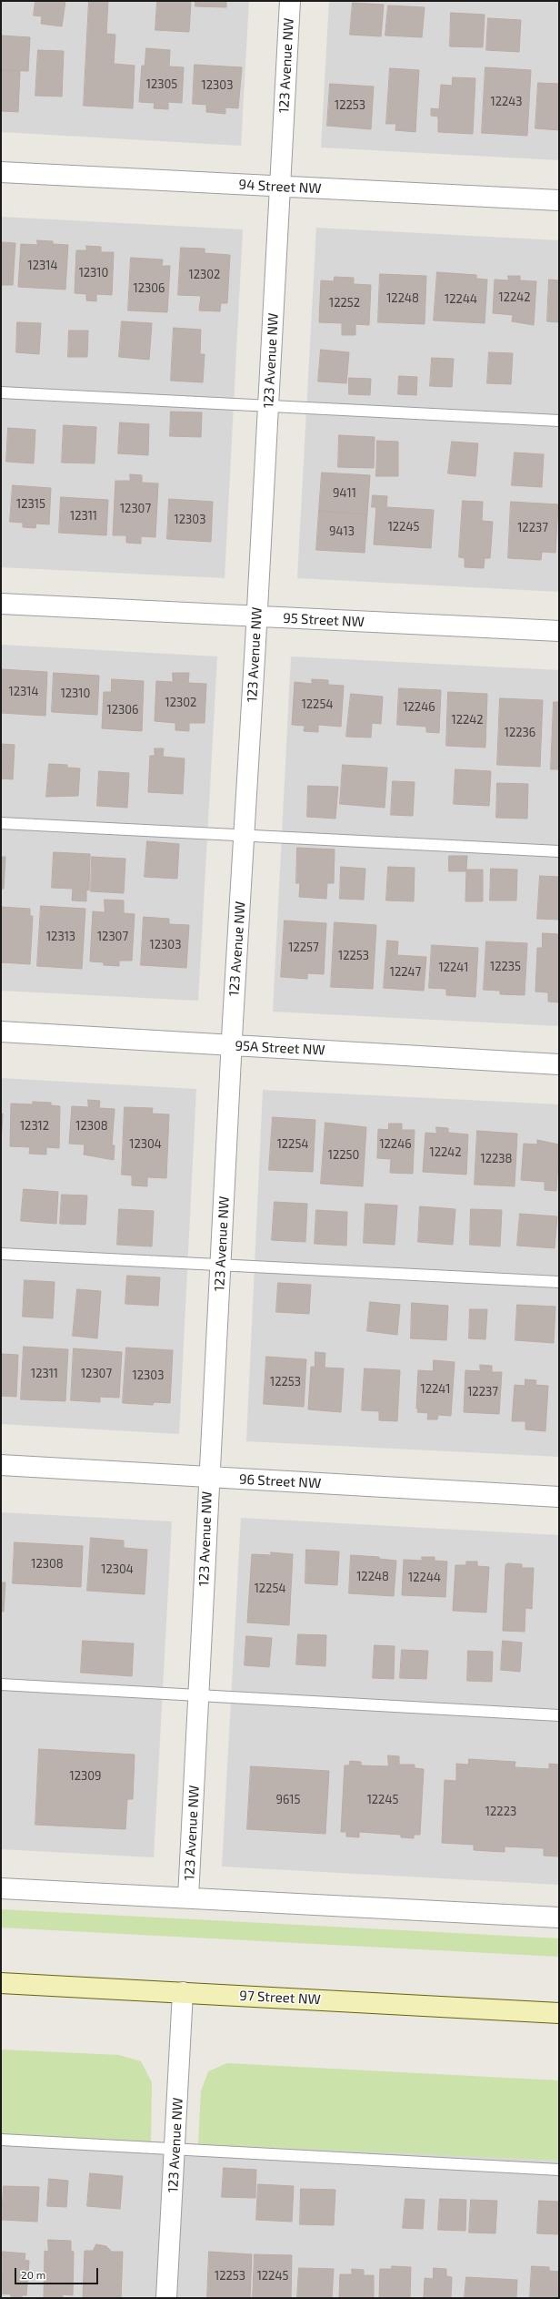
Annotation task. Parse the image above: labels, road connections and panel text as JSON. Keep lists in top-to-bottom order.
{
  "streets": {
    "main road": ["97 Street NW"],
    "street": [
      "123 Avenue NW",
      "94 Street NW",
      "95 Street NW",
      "95A Street NW",
      "96 Street NW"
    ]
  },
  "crossings": [
    ["123 Avenue NW", "94 Street NW"],
    ["123 Avenue NW", "95 Street NW"],
    ["123 Avenue NW", "95A Street NW"],
    ["123 Avenue NW", "96 Street NW"],
    ["123 Avenue NW", "97 Street NW"]
  ],
  "house_numbers": [
    "12305",
    "12303",
    "12243",
    "12253",
    "12314",
    "12310",
    "12302",
    "12306",
    "12242",
    "12248",
    "12244",
    "12252",
    "9411",
    "12315",
    "12307",
    "12311",
    "12303",
    "12245",
    "12237",
    "9413",
    "12314",
    "12310",
    "12302",
    "12254",
    "12246",
    "12306",
    "12242",
    "12236",
    "12313",
    "12307",
    "12303",
    "12257",
    "12253",
    "12235",
    "12241",
    "12247",
    "12312",
    "12308",
    "12304",
    "12254",
    "12246",
    "12242",
    "12250",
    "12238",
    "12311",
    "12307",
    "12303",
    "12253",
    "12241",
    "12237",
    "12308",
    "12304",
    "12248",
    "12244",
    "12254",
    "12309",
    "9615",
    "12245",
    "12223",
    "12253",
    "12245"
  ],
  "scale_bar": "20 m"
}
